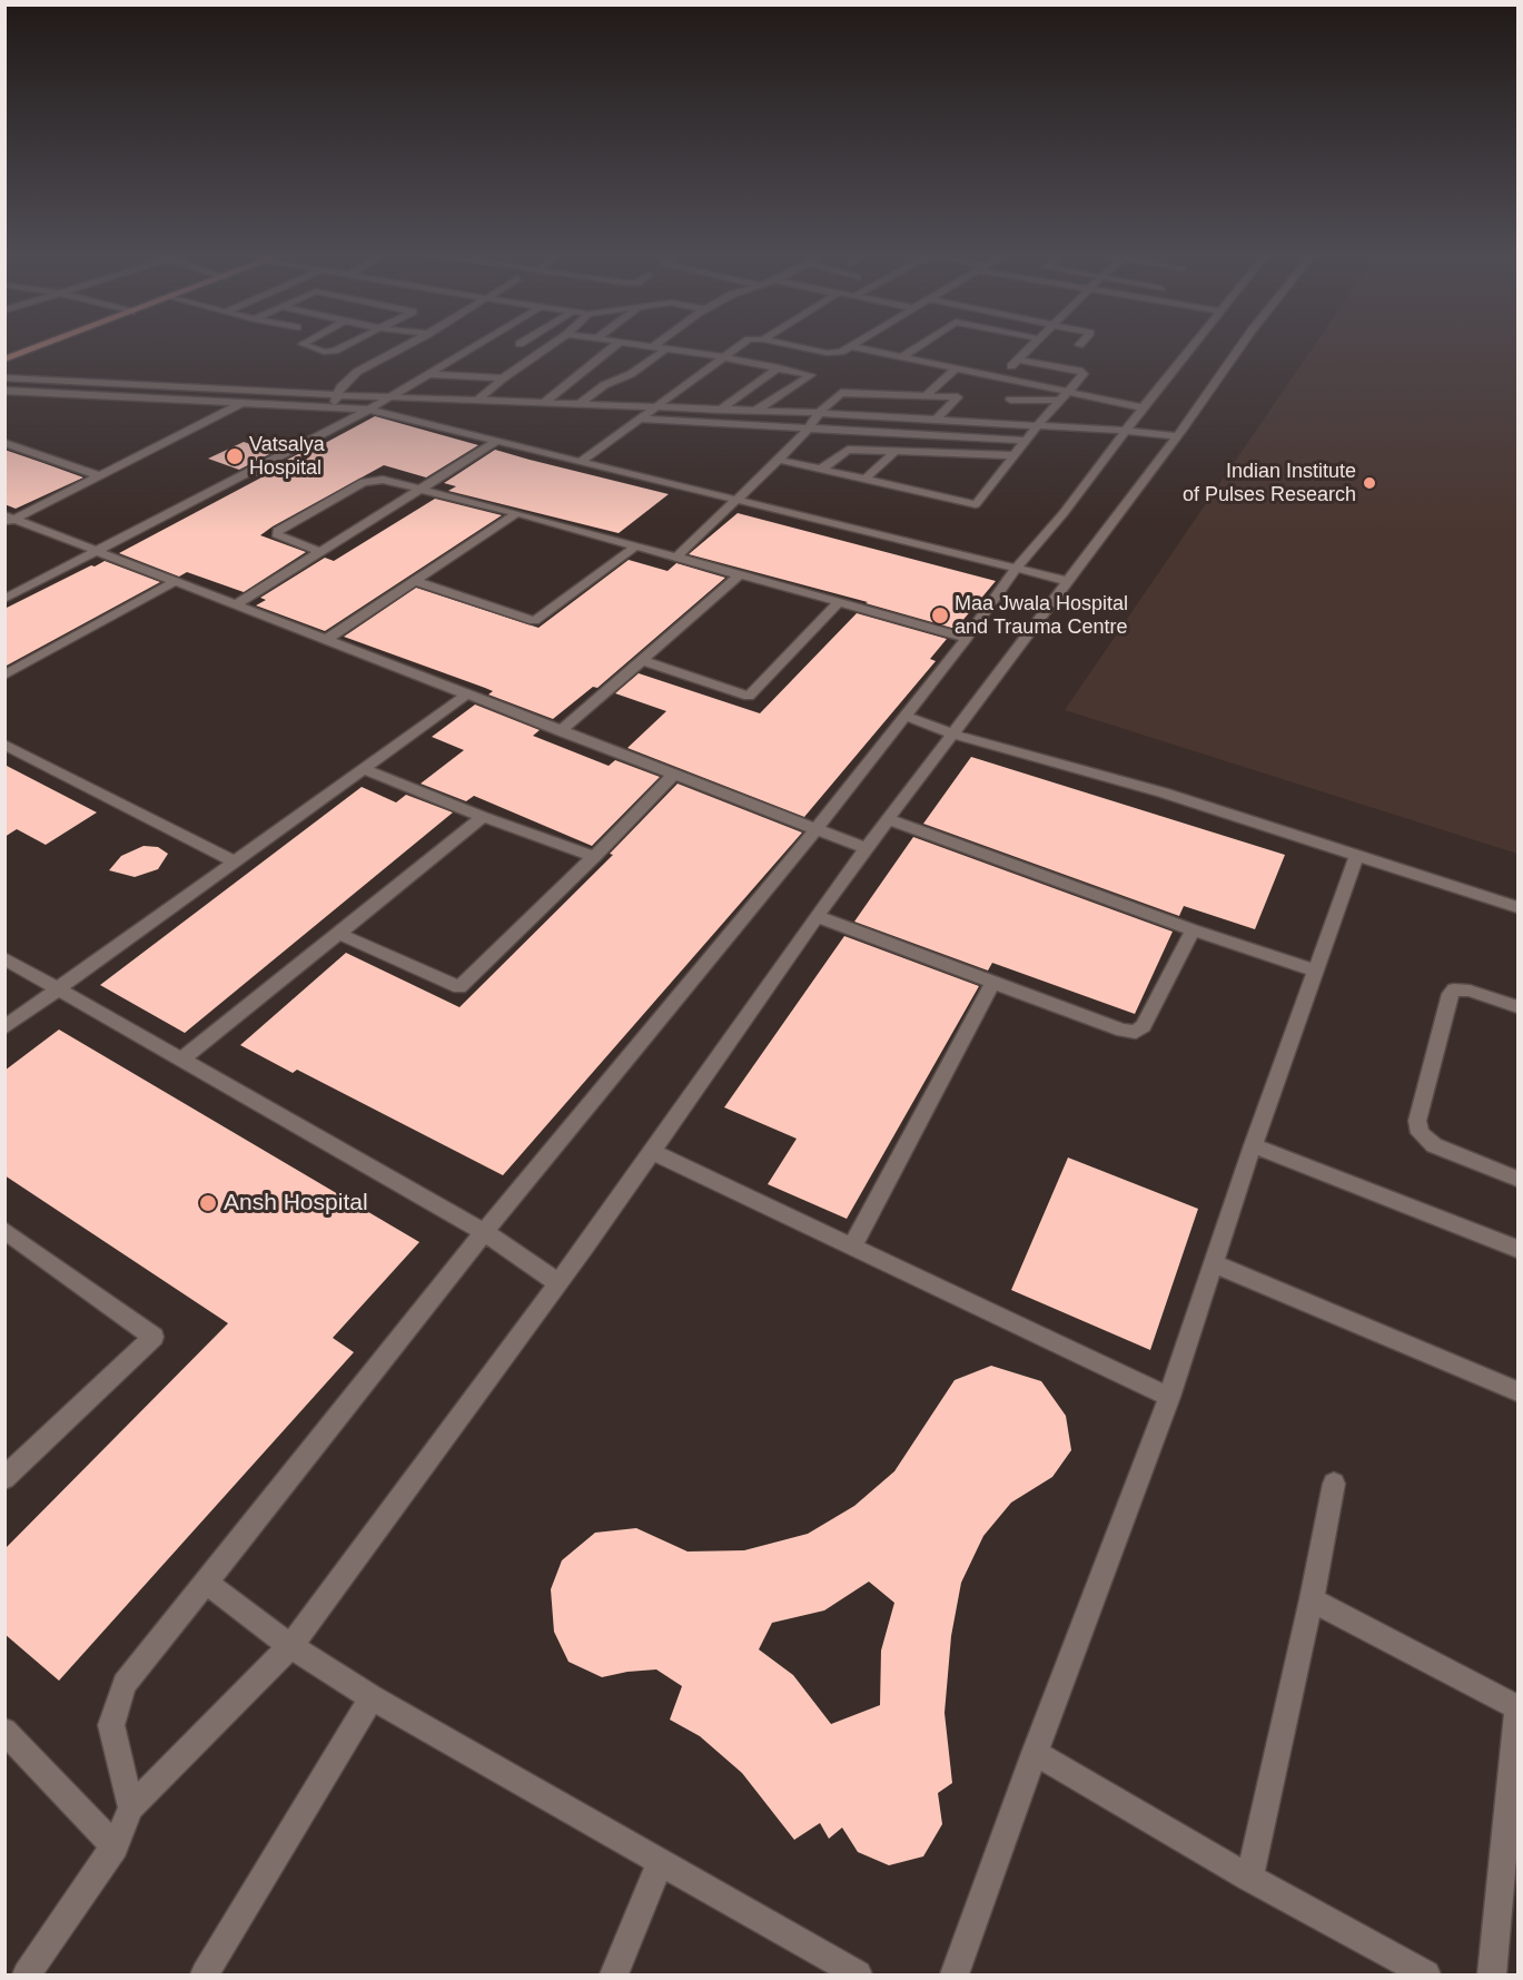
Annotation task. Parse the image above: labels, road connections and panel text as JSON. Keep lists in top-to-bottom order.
{
  "places": [
    "Vatsalya Hospital",
    "Indian Institute of Pulses Research",
    "Maa Jwala Hospital and Trauma Centre",
    "Ansh Hospital"
  ]
}
